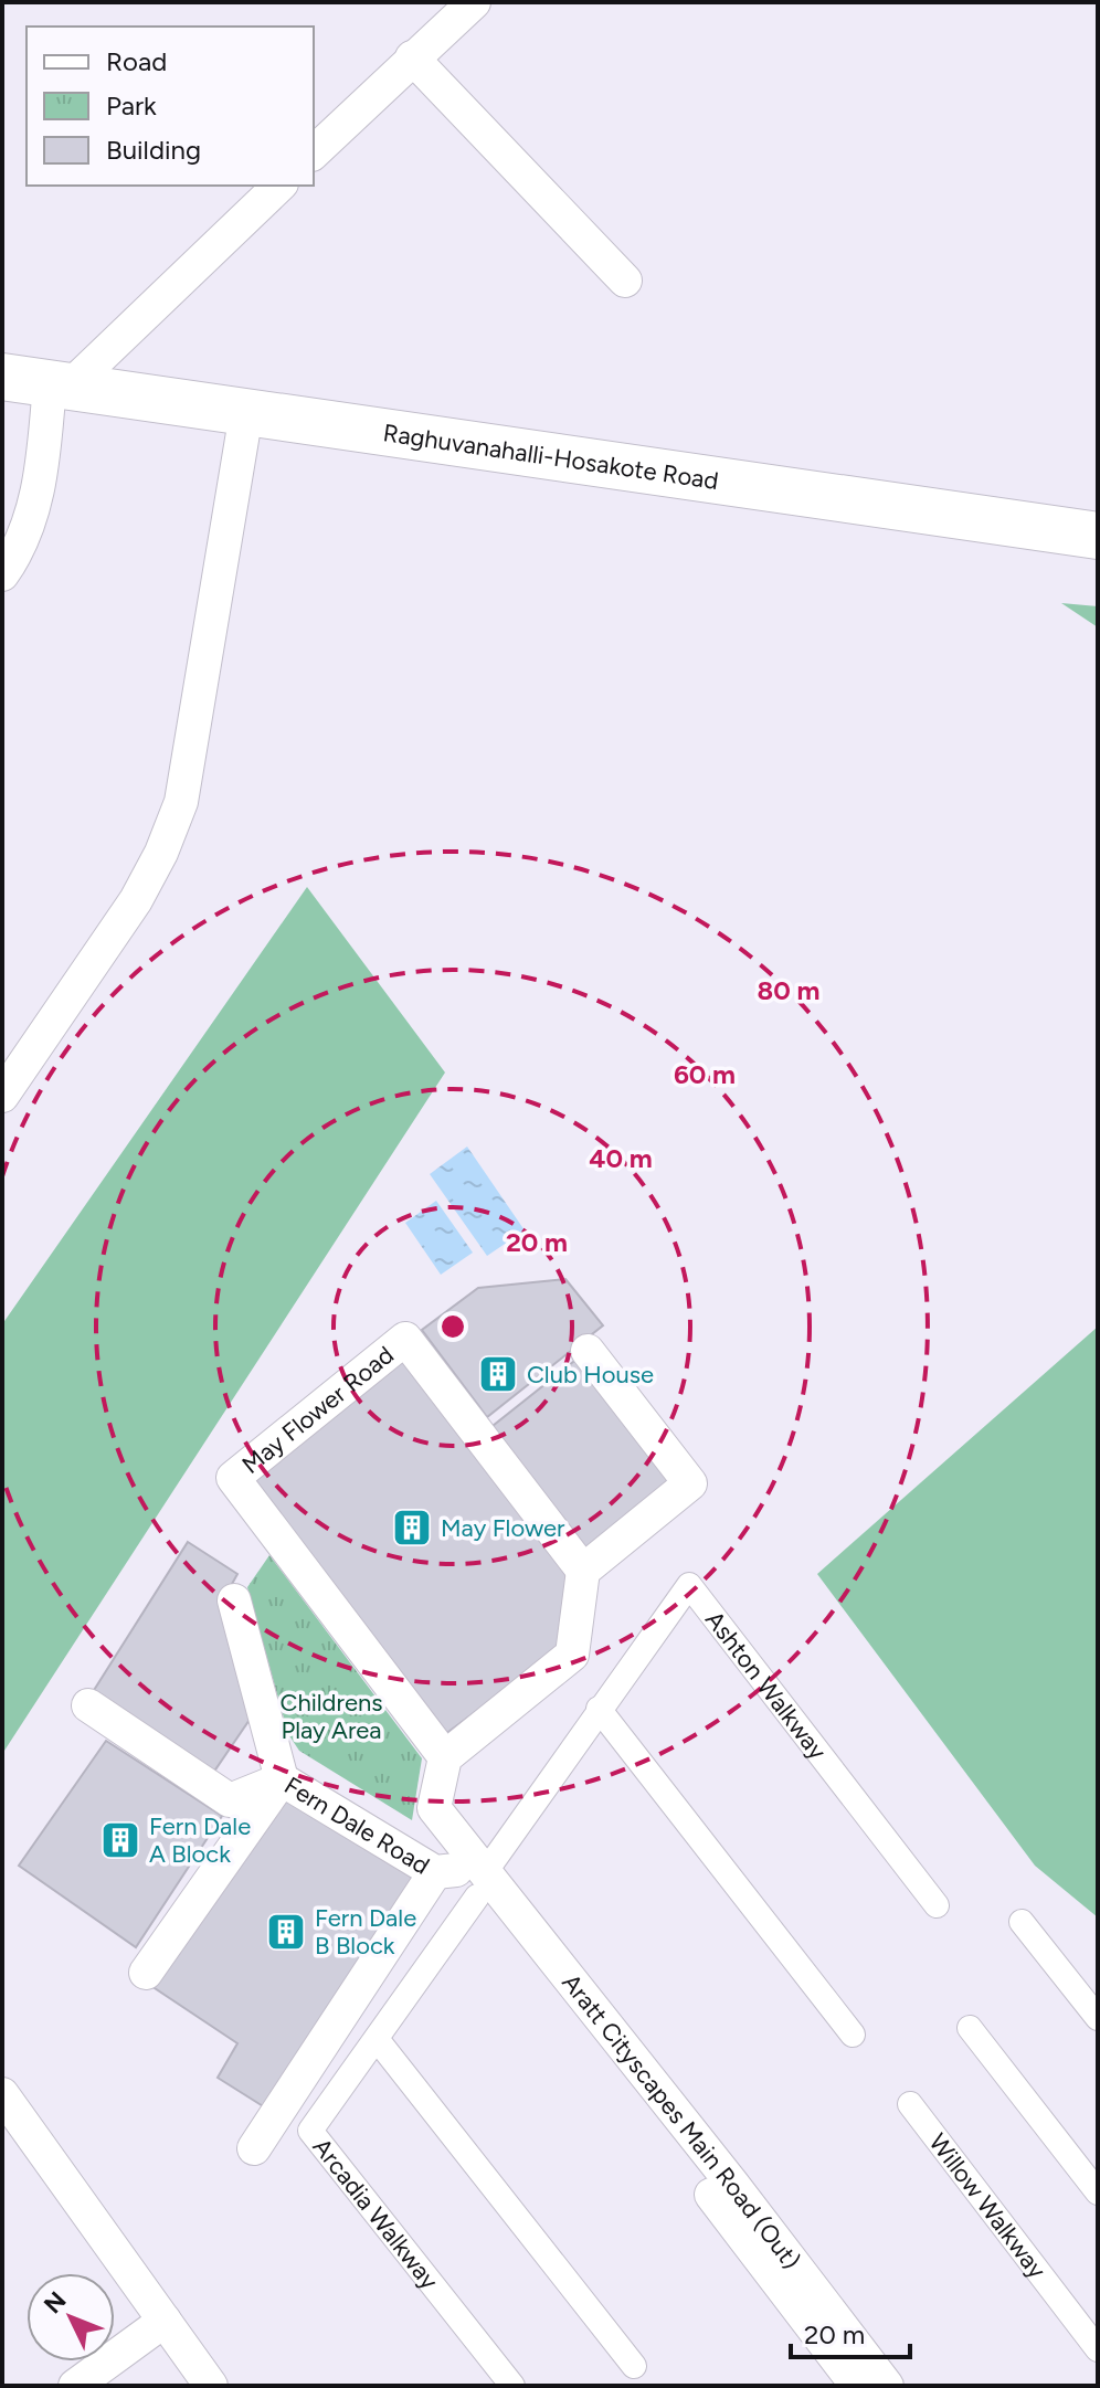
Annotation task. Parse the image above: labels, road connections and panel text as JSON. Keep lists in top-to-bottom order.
{
  "streets": {
    "main road": ["Raghuvanahalli-Hosakote Road"],
    "street": [
      "May Flower Road",
      "Ashton Walkway",
      "Fern Dale Road",
      "Aratt Cityscapes Main Road (Out)",
      "Willow Walkway",
      "Arcadia Walkway"
    ]
  },
  "crossings": [
    ["Ashton Walkway", "Fern Dale Road"],
    ["Ashton Walkway", "Aratt Cityscapes Main Road (Out)"],
    ["Ashton Walkway", "Arcadia Walkway"],
    ["Fern Dale Road", "Aratt Cityscapes Main Road (Out)"],
    ["Fern Dale Road", "Arcadia Walkway"],
    ["Aratt Cityscapes Main Road (Out)", "Arcadia Walkway"]
  ],
  "parks": ["Childrens Play Area"],
  "places": {
    "building": [
      "Club House",
      "May Flower",
      "Fern Dale A Block",
      "Fern Dale B Block"
    ]
  },
  "legend": ["Road", "Park", "Building"],
  "scale_bar": "20 m",
  "north": "top left",
  "rings": [
    "80 m",
    "60 m",
    "40 m",
    "20 m"
  ]
}
